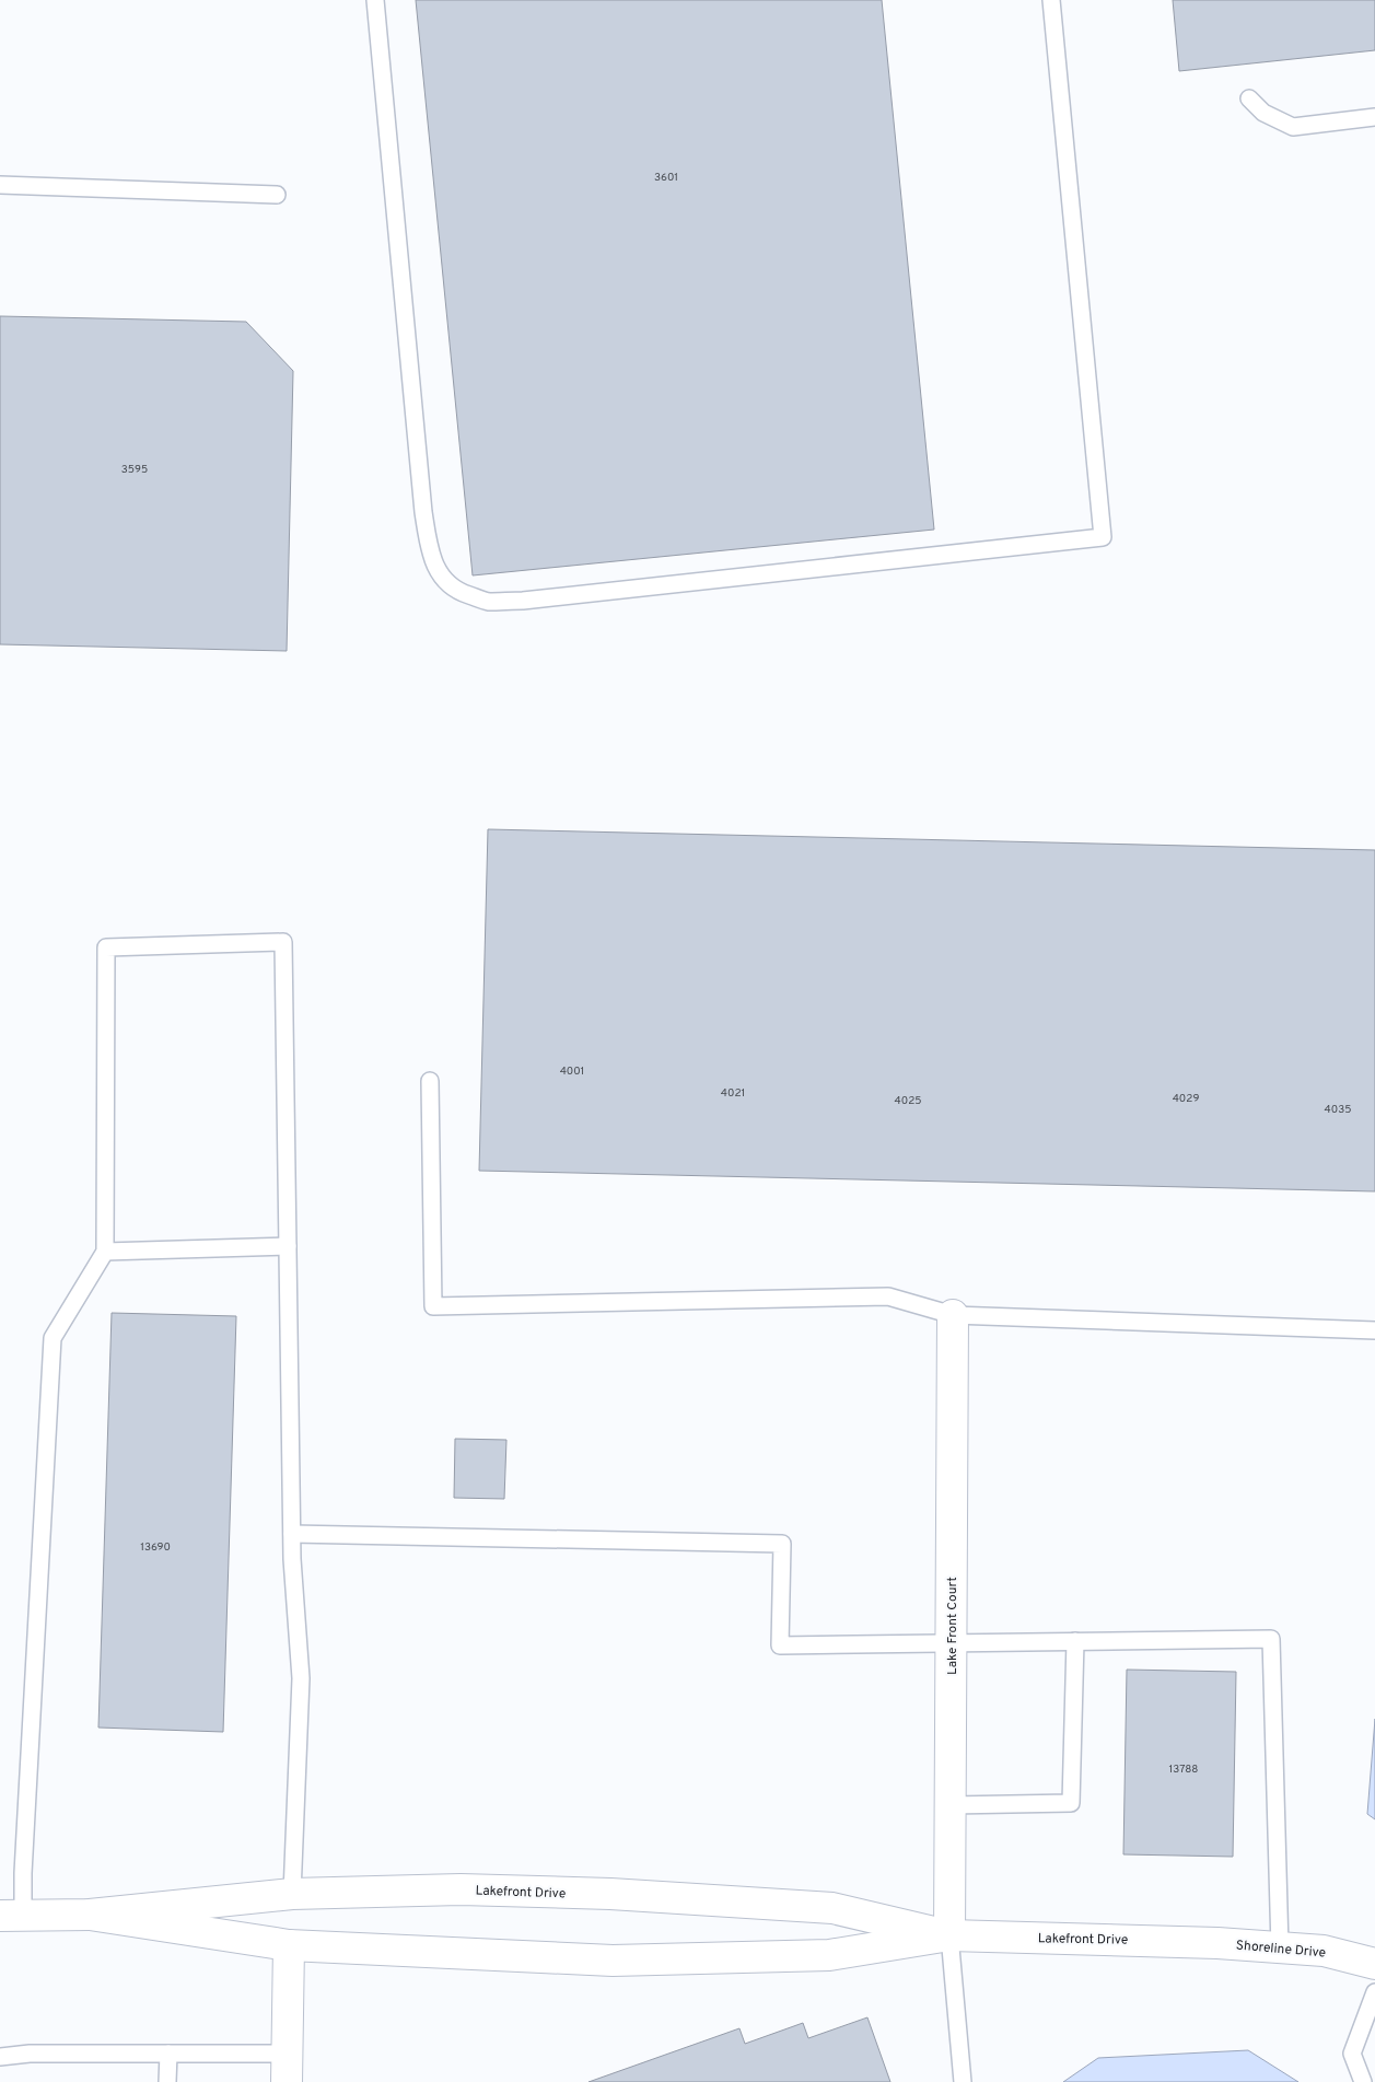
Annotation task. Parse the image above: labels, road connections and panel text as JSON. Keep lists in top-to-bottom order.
{
  "streets": {
    "street": ["Lake Front Court", "Lakefront Drive", "Shoreline Drive"]
  },
  "crossings": [
    ["Lake Front Court", "Lakefront Drive"],
    ["Lakefront Drive", "Shoreline Drive"]
  ],
  "house_numbers": [
    "3601",
    "3595",
    "4001",
    "4021",
    "4029",
    "4025",
    "4035",
    "13690",
    "13788"
  ]
}
